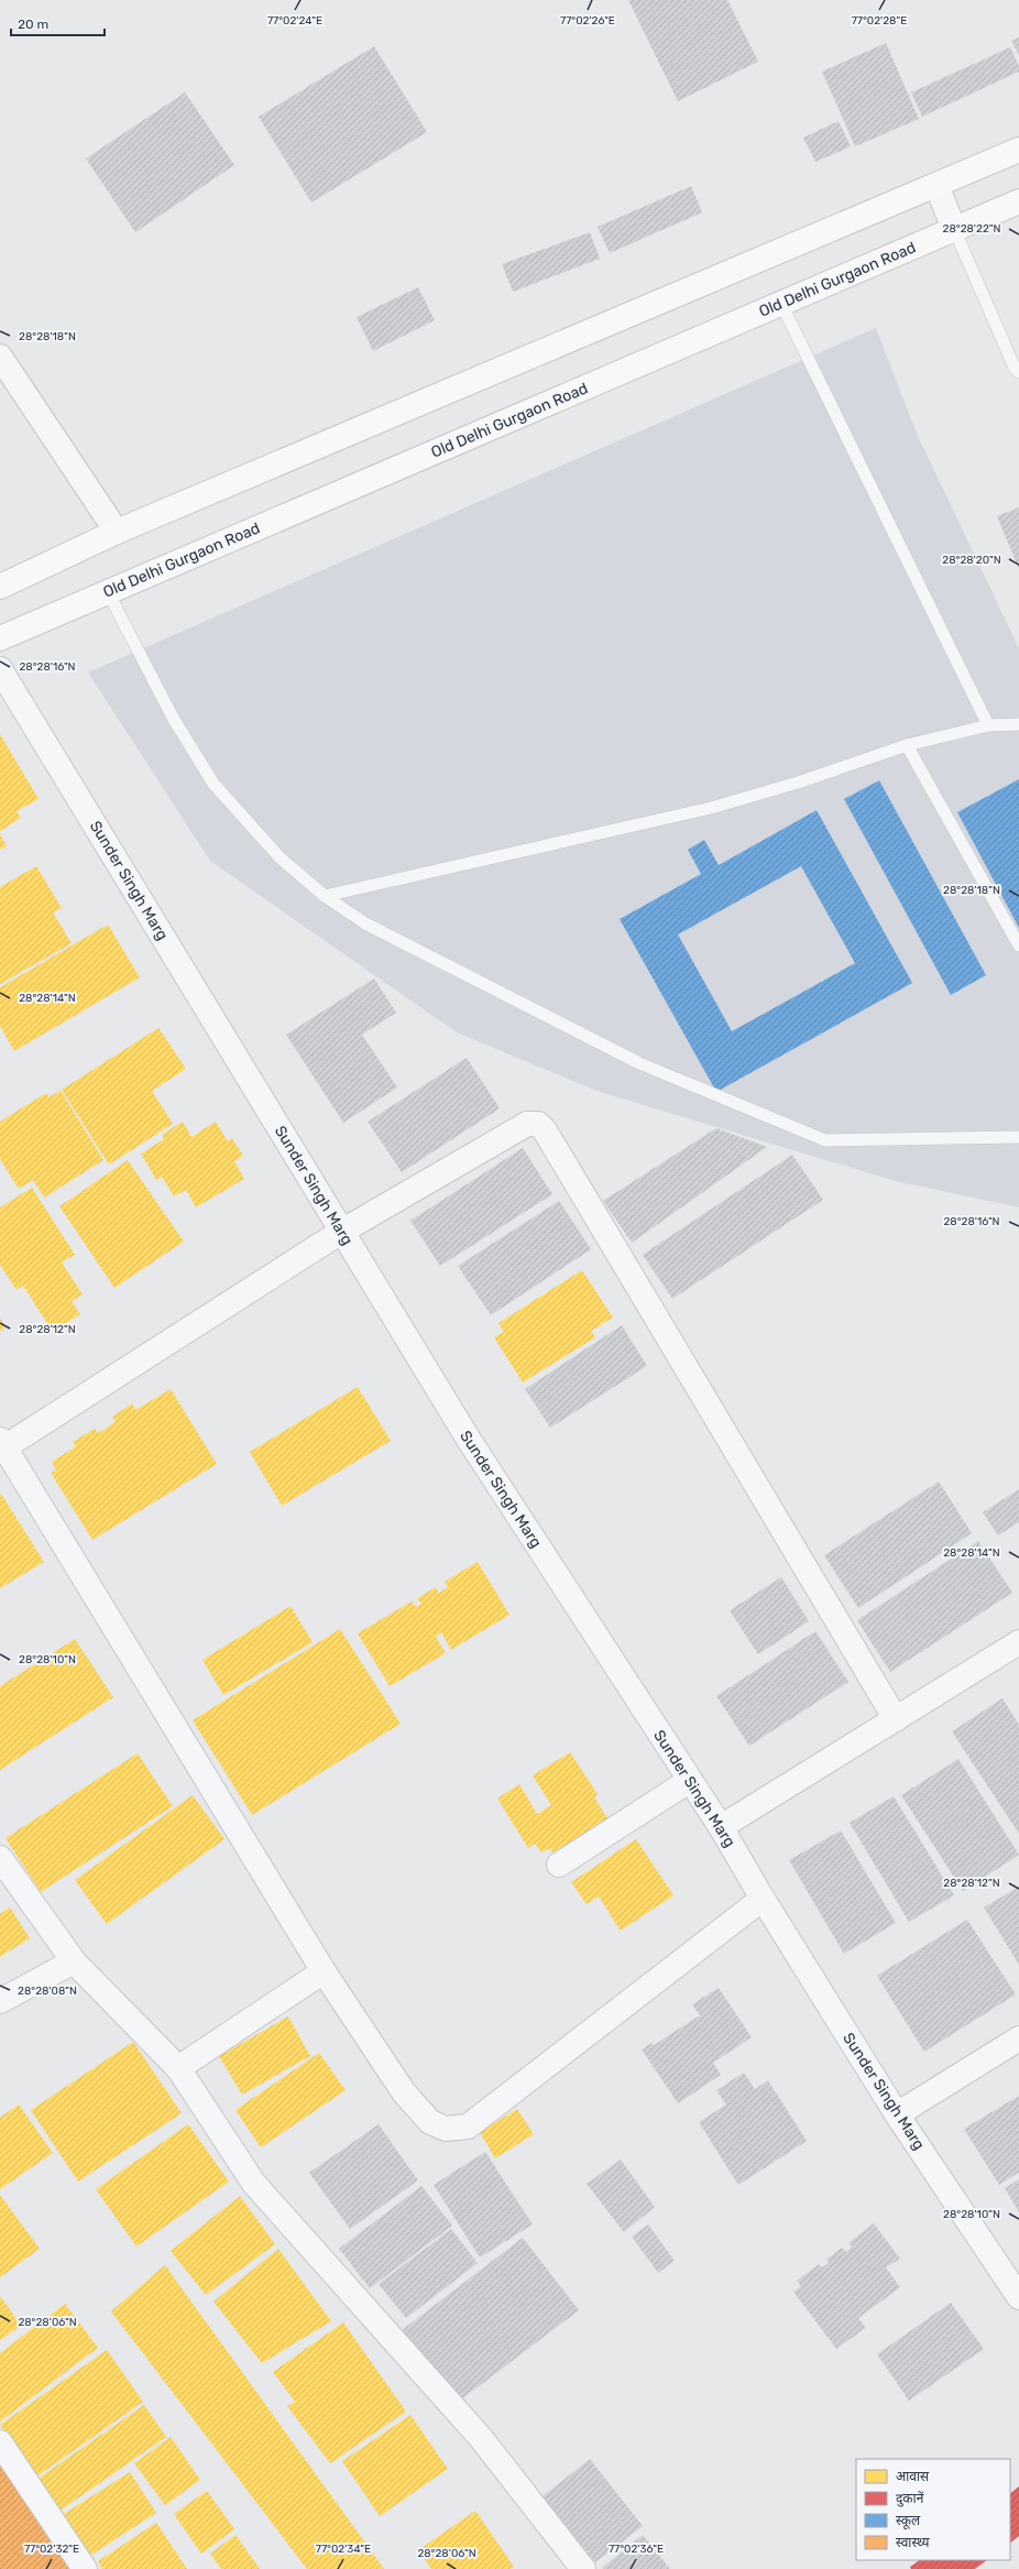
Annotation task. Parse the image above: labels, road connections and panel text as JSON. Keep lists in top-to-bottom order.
{
  "streets": {
    "main road": ["Old Delhi Gurgaon Road"],
    "street": ["Sunder Singh Marg"]
  },
  "legend": [
    "आवास",
    "दुकानें",
    "स्कूल",
    "स्वास्थ्य"
  ],
  "scale_bar": "20 m",
  "coordinates": [
    "77°02'24\"E",
    "77°02'26\"E",
    "77°02'28\"E",
    "28°28'22\"N",
    "28°28'18\"N",
    "28°28'20\"N",
    "28°28'16\"N",
    "28°28'14\"N",
    "28°28'12\"N",
    "28°28'10\"N",
    "28°28'08\"N",
    "28°28'06\"N",
    "77°02'32\"E",
    "77°02'34\"E",
    "77°02'36\"E"
  ]
}
